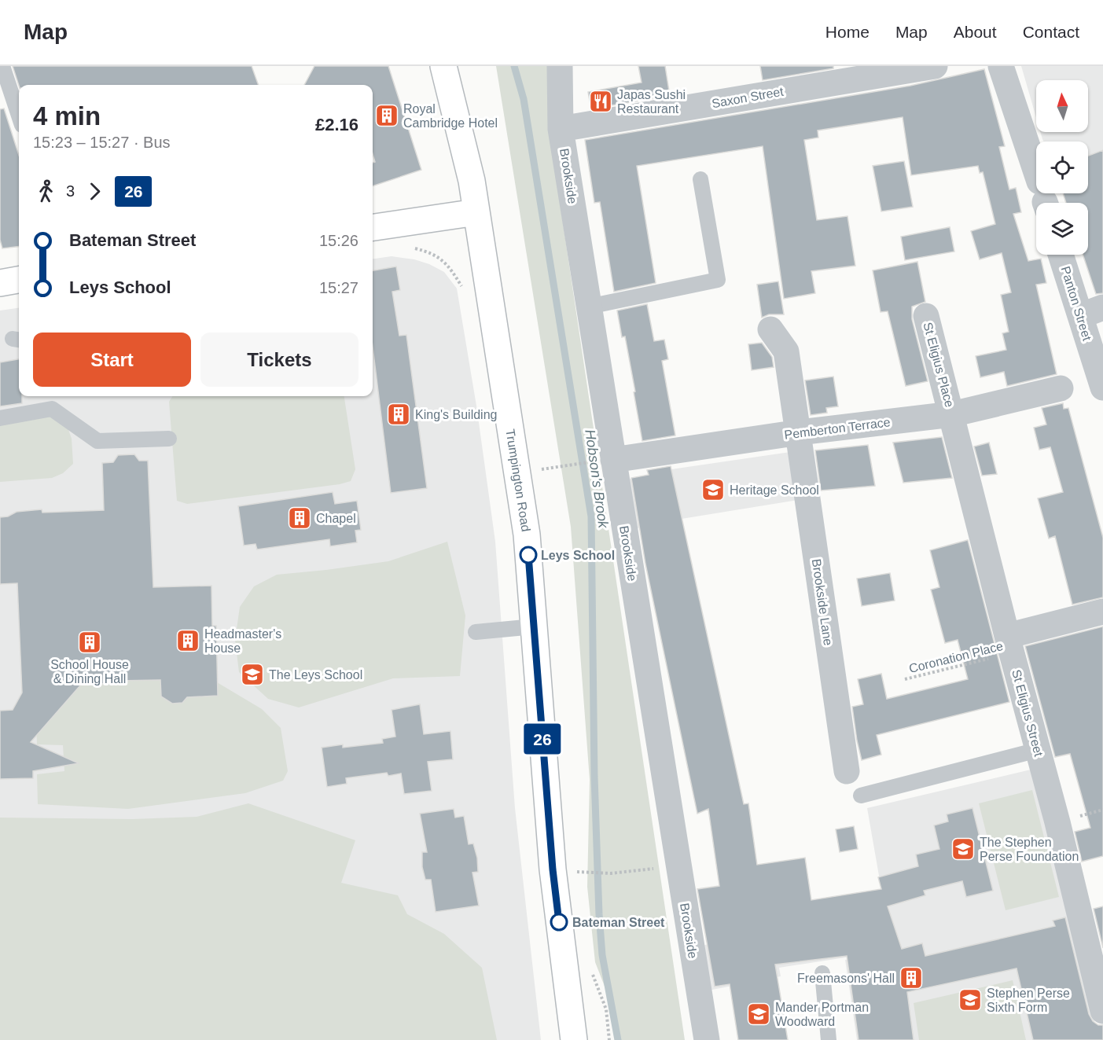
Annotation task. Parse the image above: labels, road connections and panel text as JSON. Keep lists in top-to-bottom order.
{
  "streets": {
    "main road": ["Trumpington Road"],
    "street": [
      "Saxon Street",
      "Brookside",
      "Panton Street",
      "St Eligius Place",
      "Pemberton Terrace",
      "Brookside Lane",
      "St Eligius Street"
    ],
    "path": ["Coronation Place"]
  },
  "crossings": [
    ["Saxon Street", "Brookside"],
    ["Brookside", "Pemberton Terrace"],
    ["St Eligius Place", "Pemberton Terrace"],
    ["St Eligius Place", "St Eligius Street"],
    ["Pemberton Terrace", "Brookside Lane"],
    ["Pemberton Terrace", "St Eligius Street"],
    ["Coronation Place", "St Eligius Street"]
  ],
  "water": ["Hobson's Brook"],
  "places": {
    "restaurant": ["Japas Sushi Restaurant"],
    "building": [
      "Royal Cambridge Hotel",
      "King's Building",
      "Chapel",
      "Headmaster's House",
      "School House & Dining Hall",
      "Freemasons' Hall"
    ],
    "school or university": [
      "Heritage School",
      "The Leys School",
      "The Stephen Perse Foundation",
      "Stephen Perse Sixth Form",
      "Mander Portman Woodward"
    ],
    "other": ["Leys School", "Bateman Street"]
  },
  "lines": ["bus line 26"],
  "north": "top",
  "page": {
    "header": "Map",
    "nav": [
      "Home",
      "Map",
      "About",
      "Contact"
    ],
    "on_map": "26",
    "heading": ["4 min", "15:23 – 15:27 · Bus", "£2.16"],
    "legs": ["3", "26"],
    "list": [
      {
        "name": "Bateman Street",
        "value": "15:26"
      },
      {
        "name": "Leys School",
        "value": "15:27"
      }
    ],
    "buttons": ["Start", "Tickets"]
  }
}
